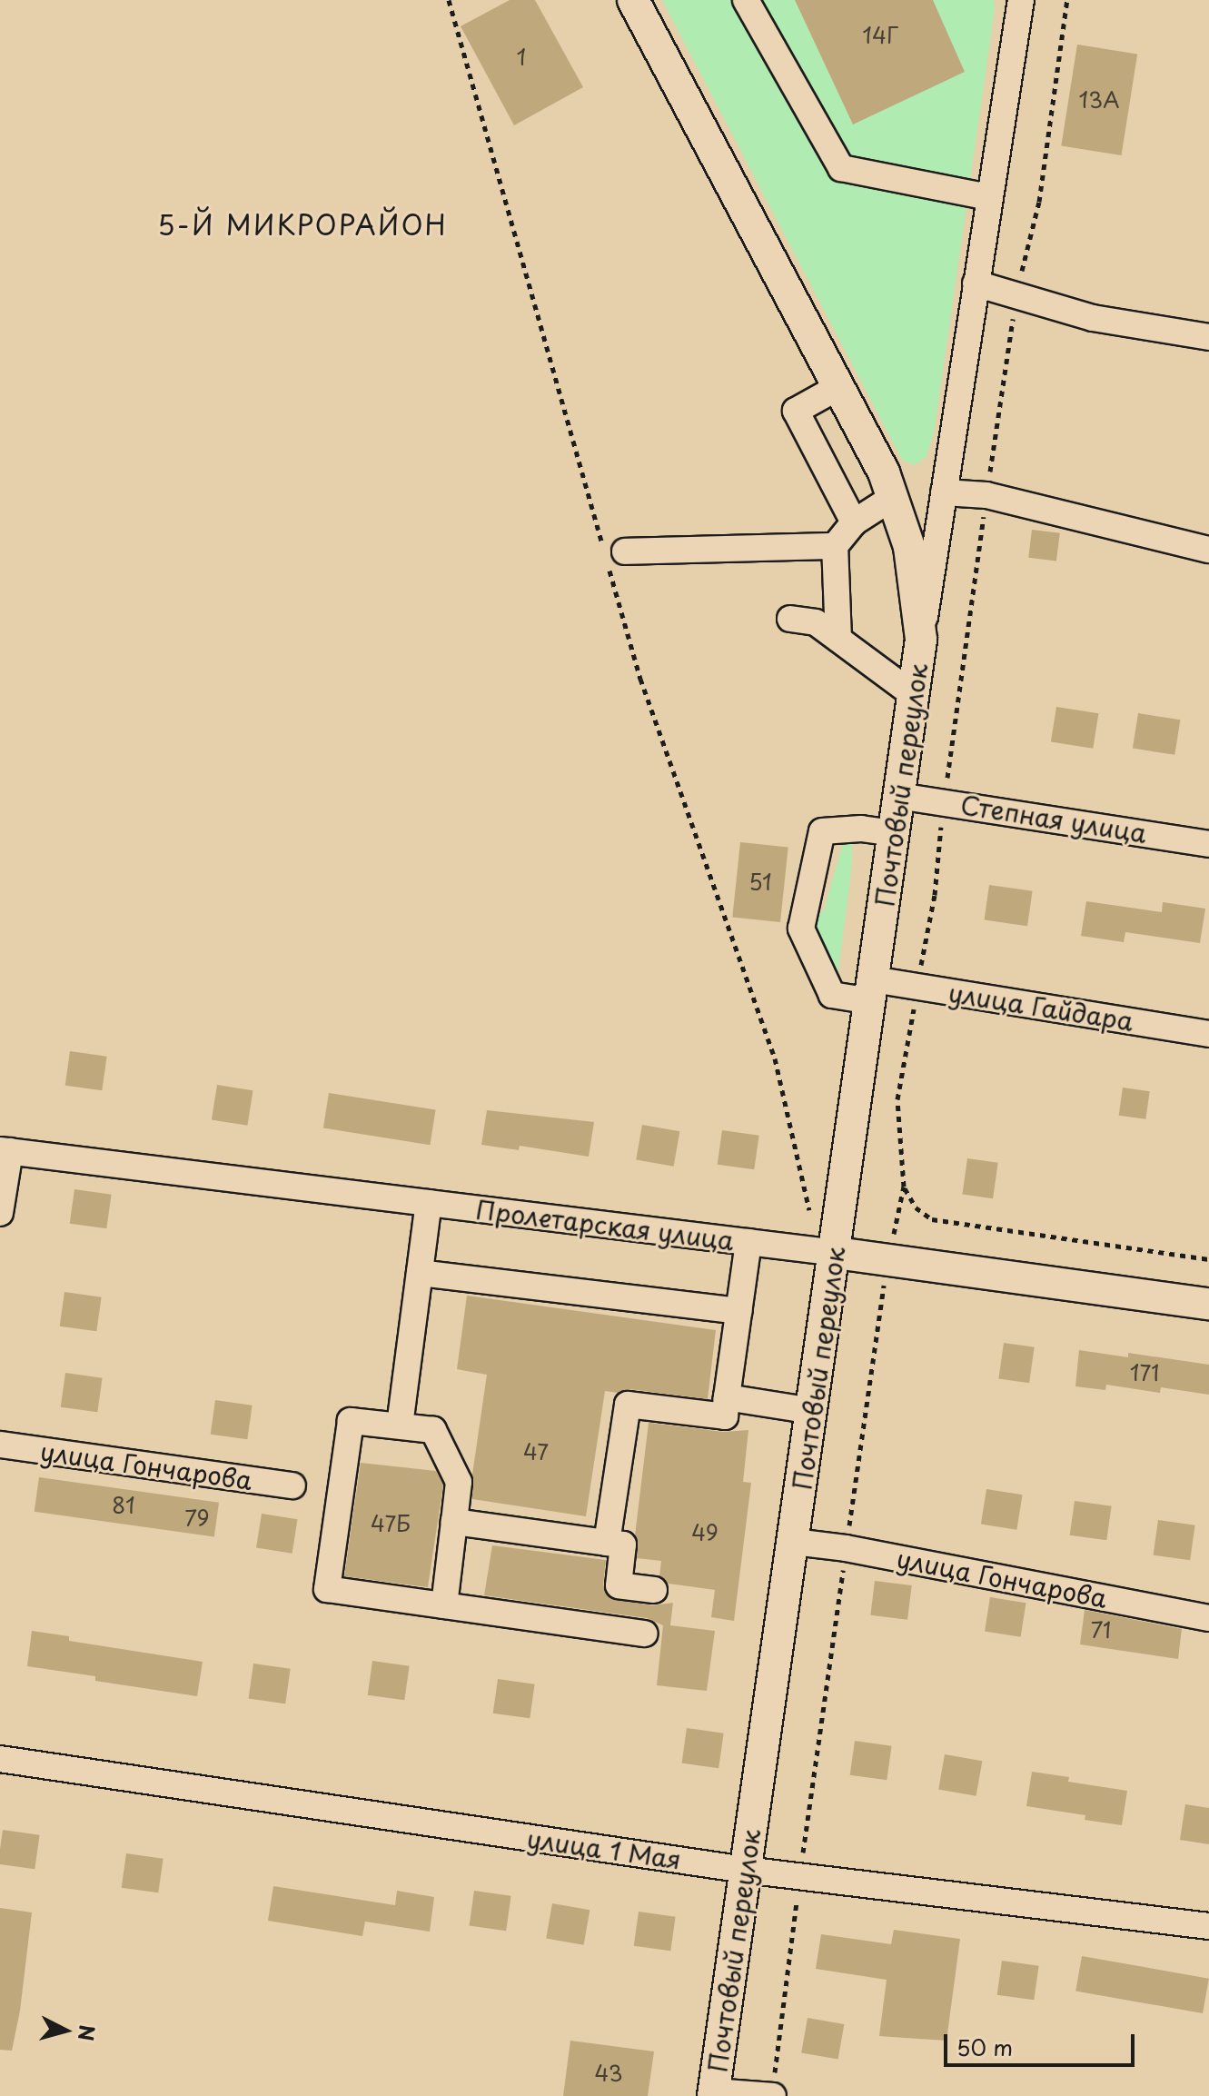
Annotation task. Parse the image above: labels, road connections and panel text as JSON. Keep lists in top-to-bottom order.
{
  "streets": {
    "main road": ["Почтовый переулок", "Пролетарская улица"],
    "street": [
      "Степная улица",
      "улица Гайдара",
      "улица Гончарова",
      "улица 1 Мая"
    ]
  },
  "crossings": [
    ["Почтовый переулок", "Степная улица"],
    ["Почтовый переулок", "улица Гайдара"],
    ["Почтовый переулок", "Пролетарская улица"],
    ["Почтовый переулок", "улица Гончарова"],
    ["Почтовый переулок", "улица 1 Мая"]
  ],
  "districts": ["5-Й МИКРОРАЙОН"],
  "house_numbers": [
    "14Г",
    "1",
    "13А",
    "51",
    "171",
    "47",
    "81",
    "79",
    "47Б",
    "49",
    "71",
    "43"
  ],
  "scale_bar": "50 m",
  "north": "right"
}
